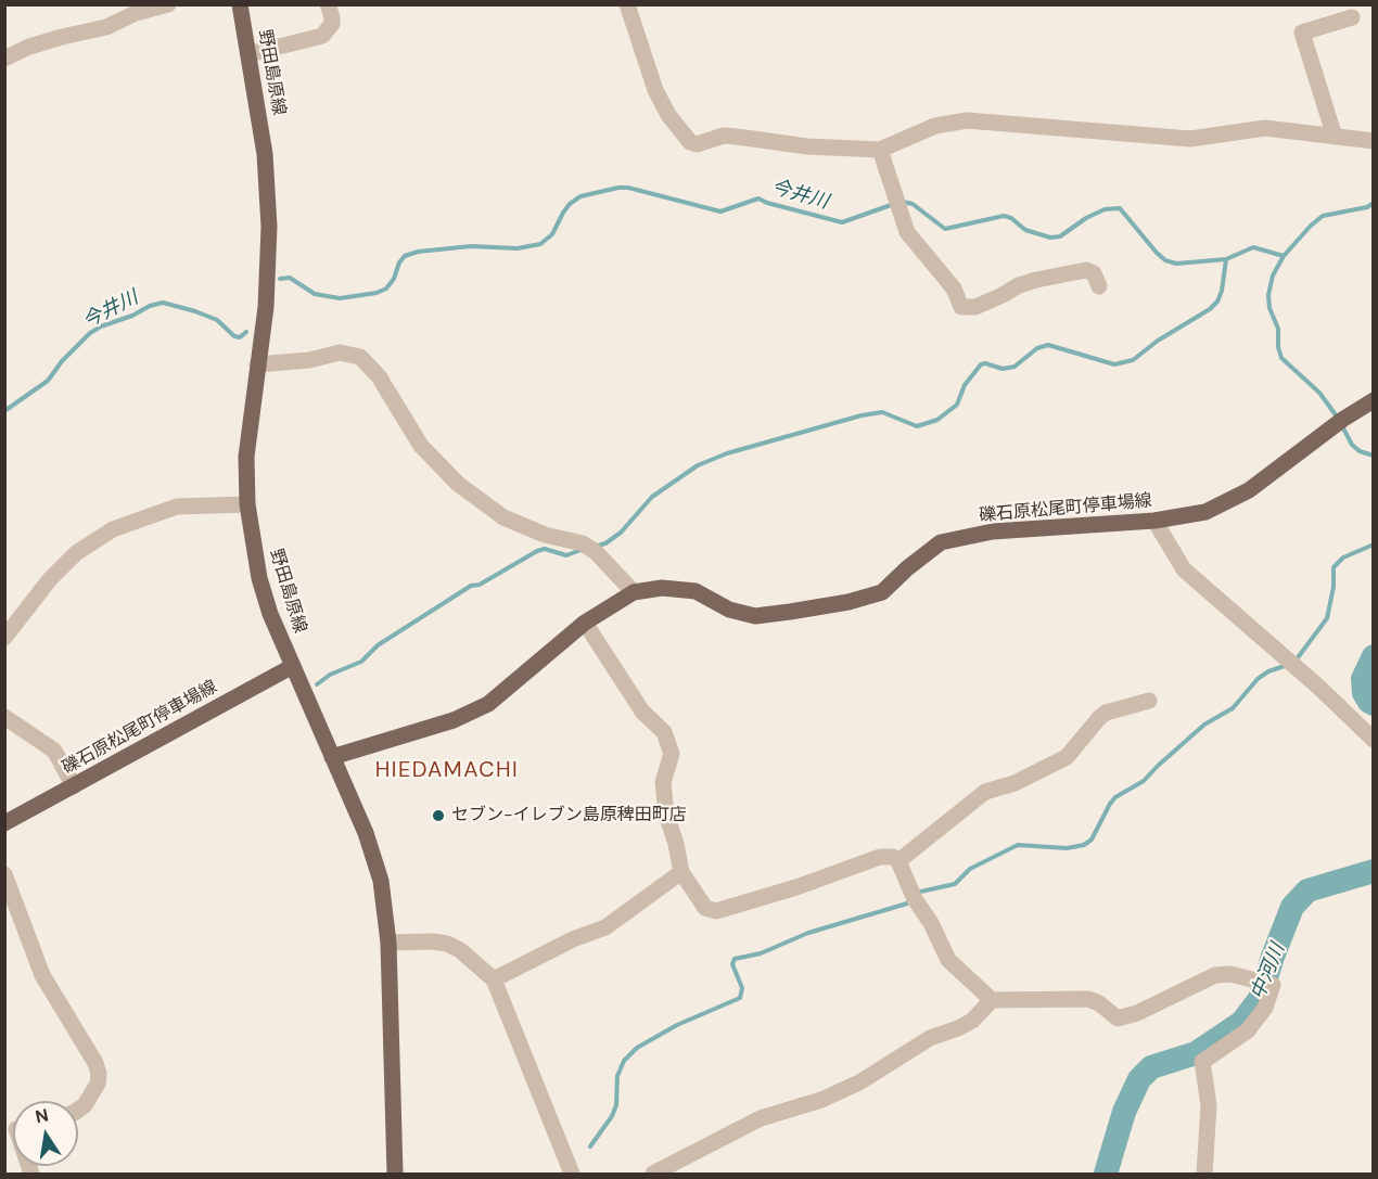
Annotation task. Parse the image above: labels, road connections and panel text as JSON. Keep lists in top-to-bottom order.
{
  "streets": {
    "main road": ["野田島原線", "礫石原松尾町停車場線"]
  },
  "crossings": [
    ["野田島原線", "礫石原松尾町停車場線"]
  ],
  "districts": ["HIEDAMACHI"],
  "water": ["今井川", "中河川"],
  "places": ["セブン-イレブン島原稗田町店"],
  "north": "top"
}
